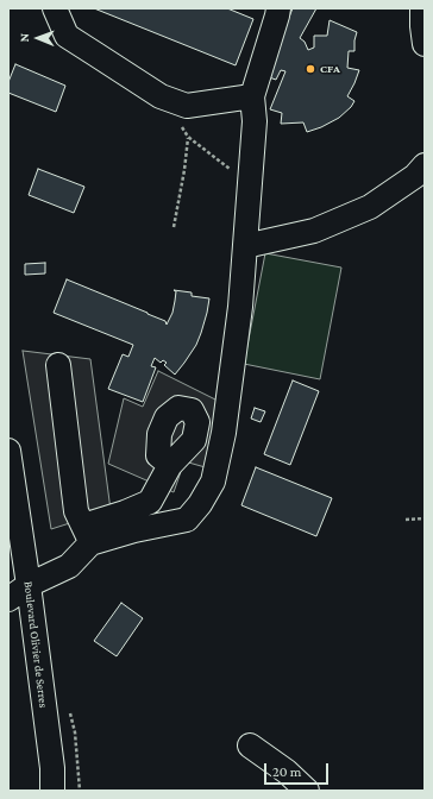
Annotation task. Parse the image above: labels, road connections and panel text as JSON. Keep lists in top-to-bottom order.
{
  "streets": {
    "street": ["Boulevard Olivier de Serres"]
  },
  "places": ["CFA"],
  "scale_bar": "20 m",
  "north": "left"
}
